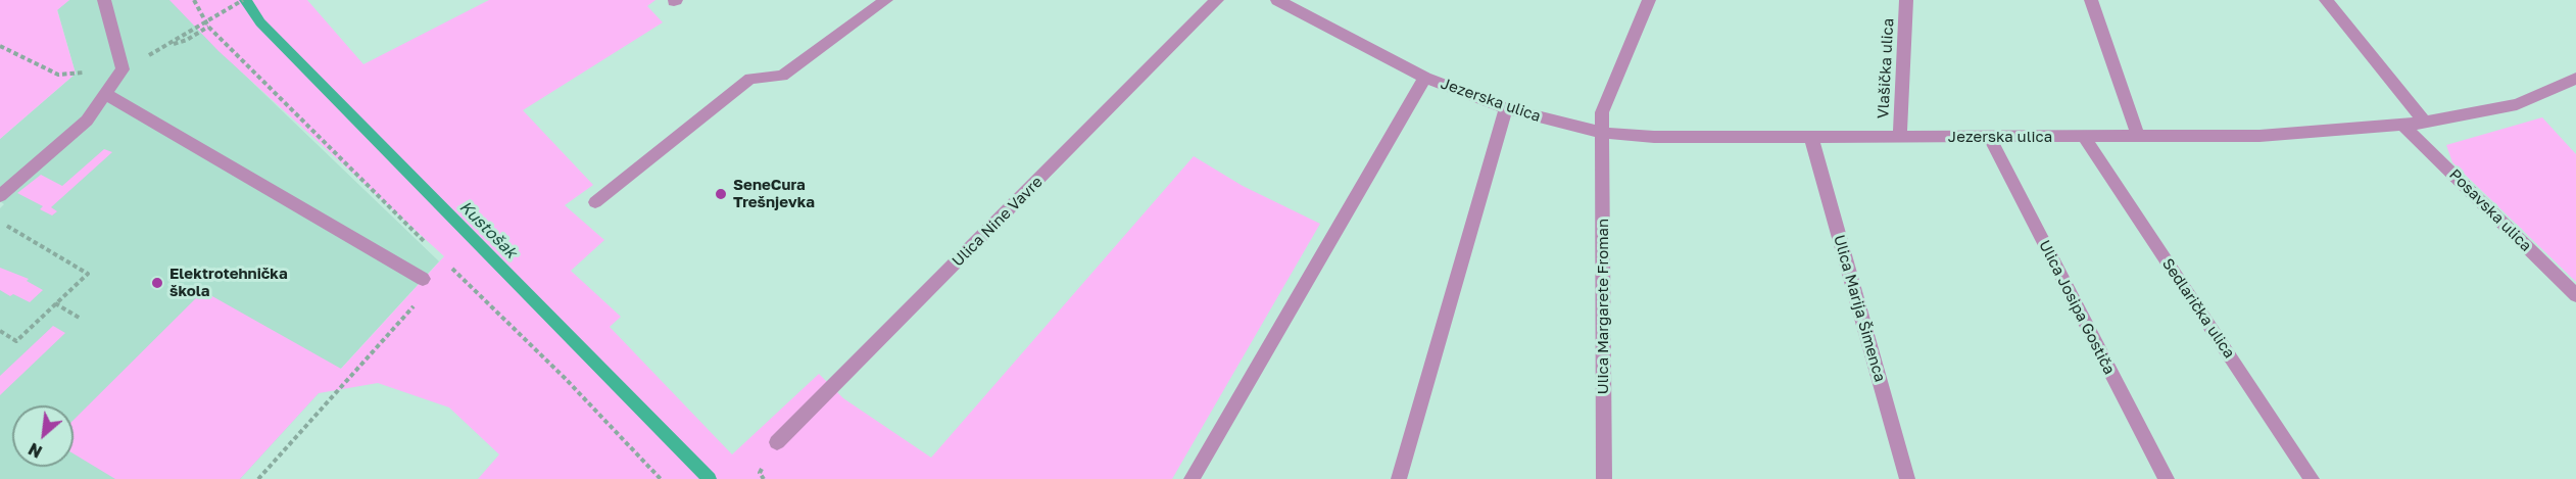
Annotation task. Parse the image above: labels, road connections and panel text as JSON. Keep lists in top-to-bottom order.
{
  "streets": {
    "street": [
      "Vlašička ulica",
      "Jezerska ulica",
      "Posavska ulica",
      "Ulica Nine Vavre",
      "Ulica Margarete Froman",
      "Ulica Josipa Gostiča",
      "Ulica Marija Šimenca",
      "Sedlarička ulica"
    ]
  },
  "crossings": [
    ["Vlašička ulica", "Jezerska ulica"],
    ["Jezerska ulica", "Posavska ulica"],
    ["Jezerska ulica", "Ulica Margarete Froman"],
    ["Jezerska ulica", "Ulica Josipa Gostiča"],
    ["Jezerska ulica", "Ulica Marija Šimenca"],
    ["Jezerska ulica", "Sedlarička ulica"]
  ],
  "water": ["Kustošak"],
  "places": ["SeneCura Trešnjevka", "Elektrotehnička škola"],
  "north": "bottom left"
}
